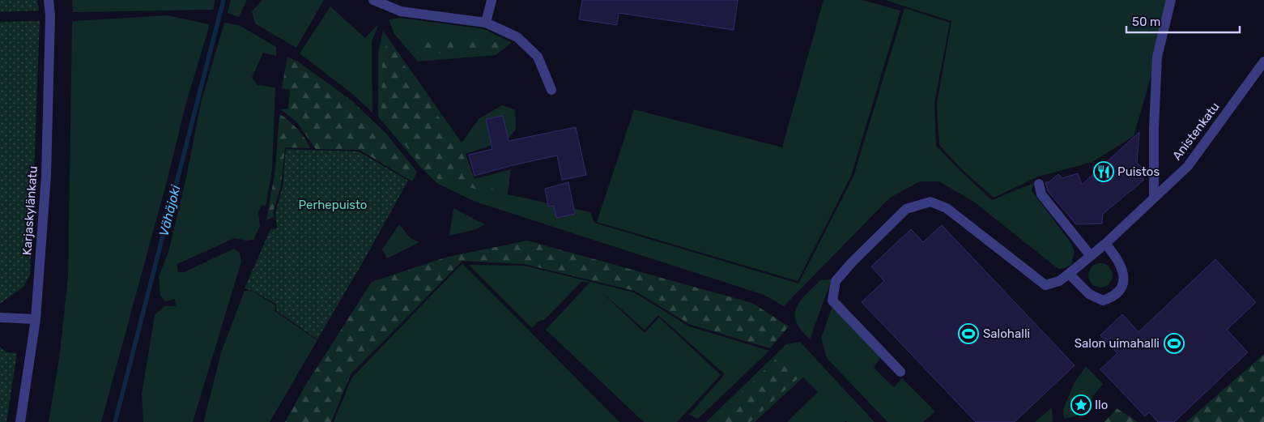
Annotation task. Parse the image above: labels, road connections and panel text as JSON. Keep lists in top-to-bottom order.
{
  "streets": {
    "street": ["Anistenkatu", "Karjaskylänkatu"]
  },
  "water": ["Vähäjoki"],
  "parks": ["Perhepuisto"],
  "places": {
    "restaurant": ["Puistos"],
    "sports": ["Salohalli", "Salon uimahalli"],
    "place": ["Ilo"]
  },
  "scale_bar": "50 m"
}
